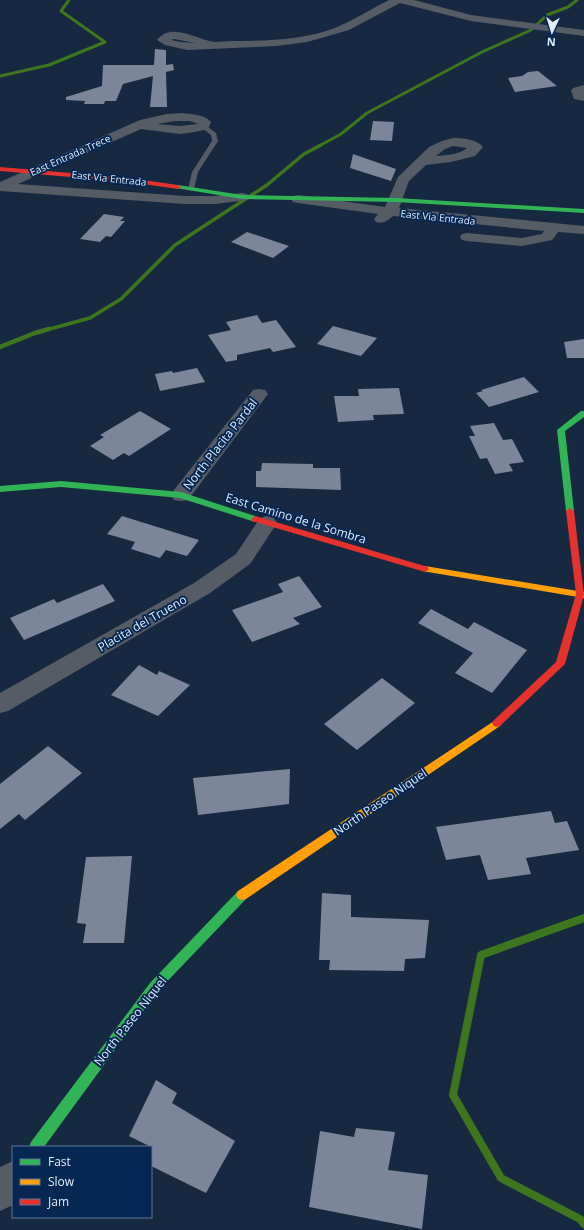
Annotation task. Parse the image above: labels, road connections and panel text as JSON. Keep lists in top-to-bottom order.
{
  "streets": {
    "street": [
      "East Entrada Trece",
      "East Via Entrada",
      "North Placita Pardal",
      "East Camino de la Sombra",
      "Placita del Trueno",
      "North Paseo Niquel"
    ]
  },
  "crossings": [
    ["East Entrada Trece", "East Via Entrada"],
    ["North Placita Pardal", "East Camino de la Sombra"],
    ["East Camino de la Sombra", "Placita del Trueno"],
    ["East Camino de la Sombra", "North Paseo Niquel"]
  ],
  "legend": ["Fast", "Slow", "Jam"],
  "north": "bottom"
}
